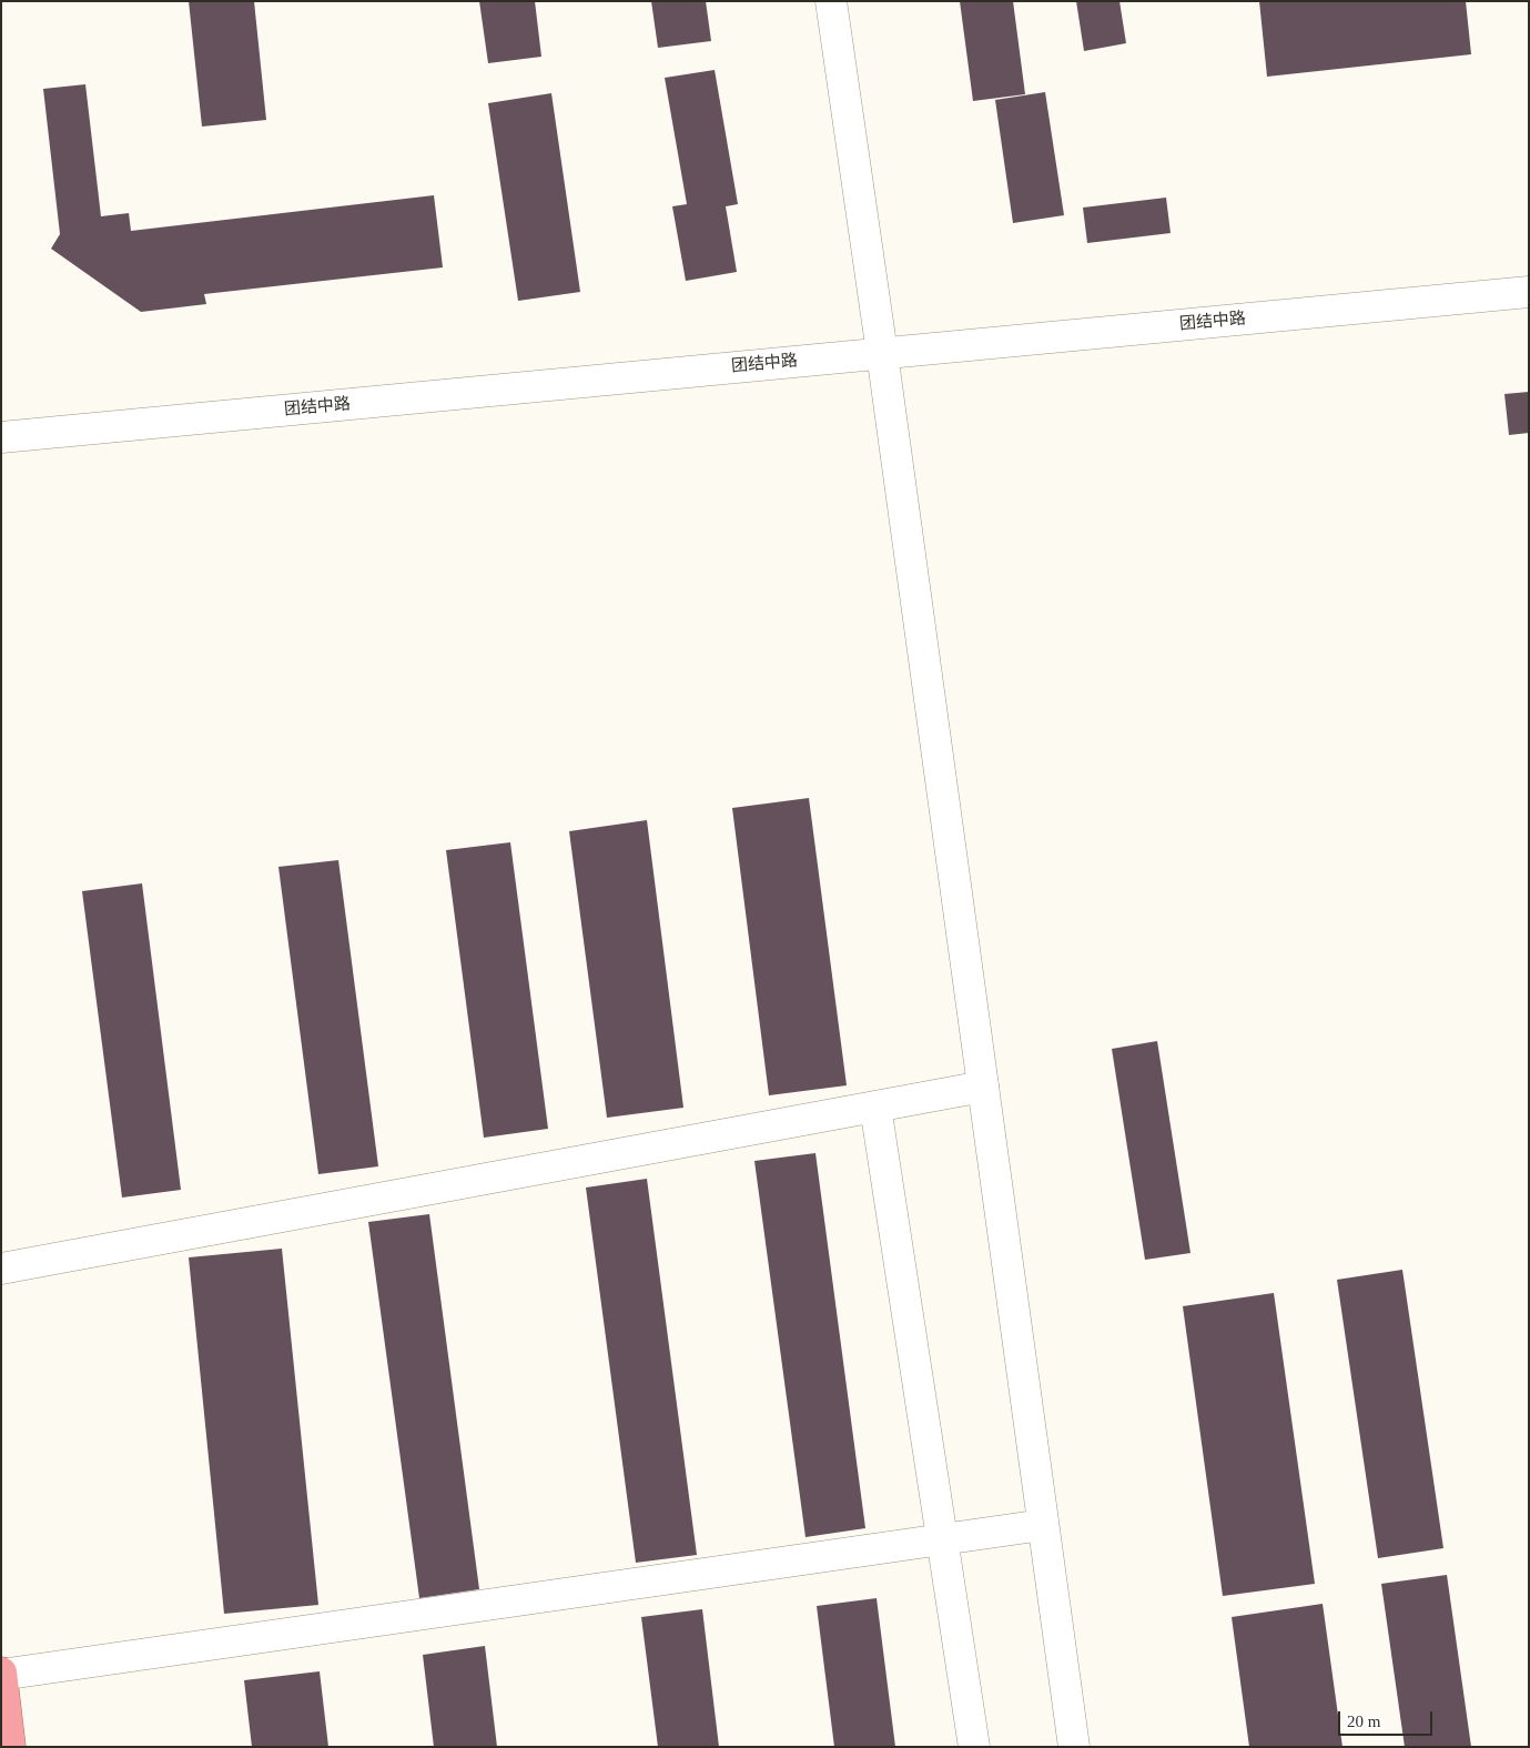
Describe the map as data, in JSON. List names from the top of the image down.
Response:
{
  "streets": {
    "street": ["团结中路"]
  },
  "scale_bar": "20 m"
}
